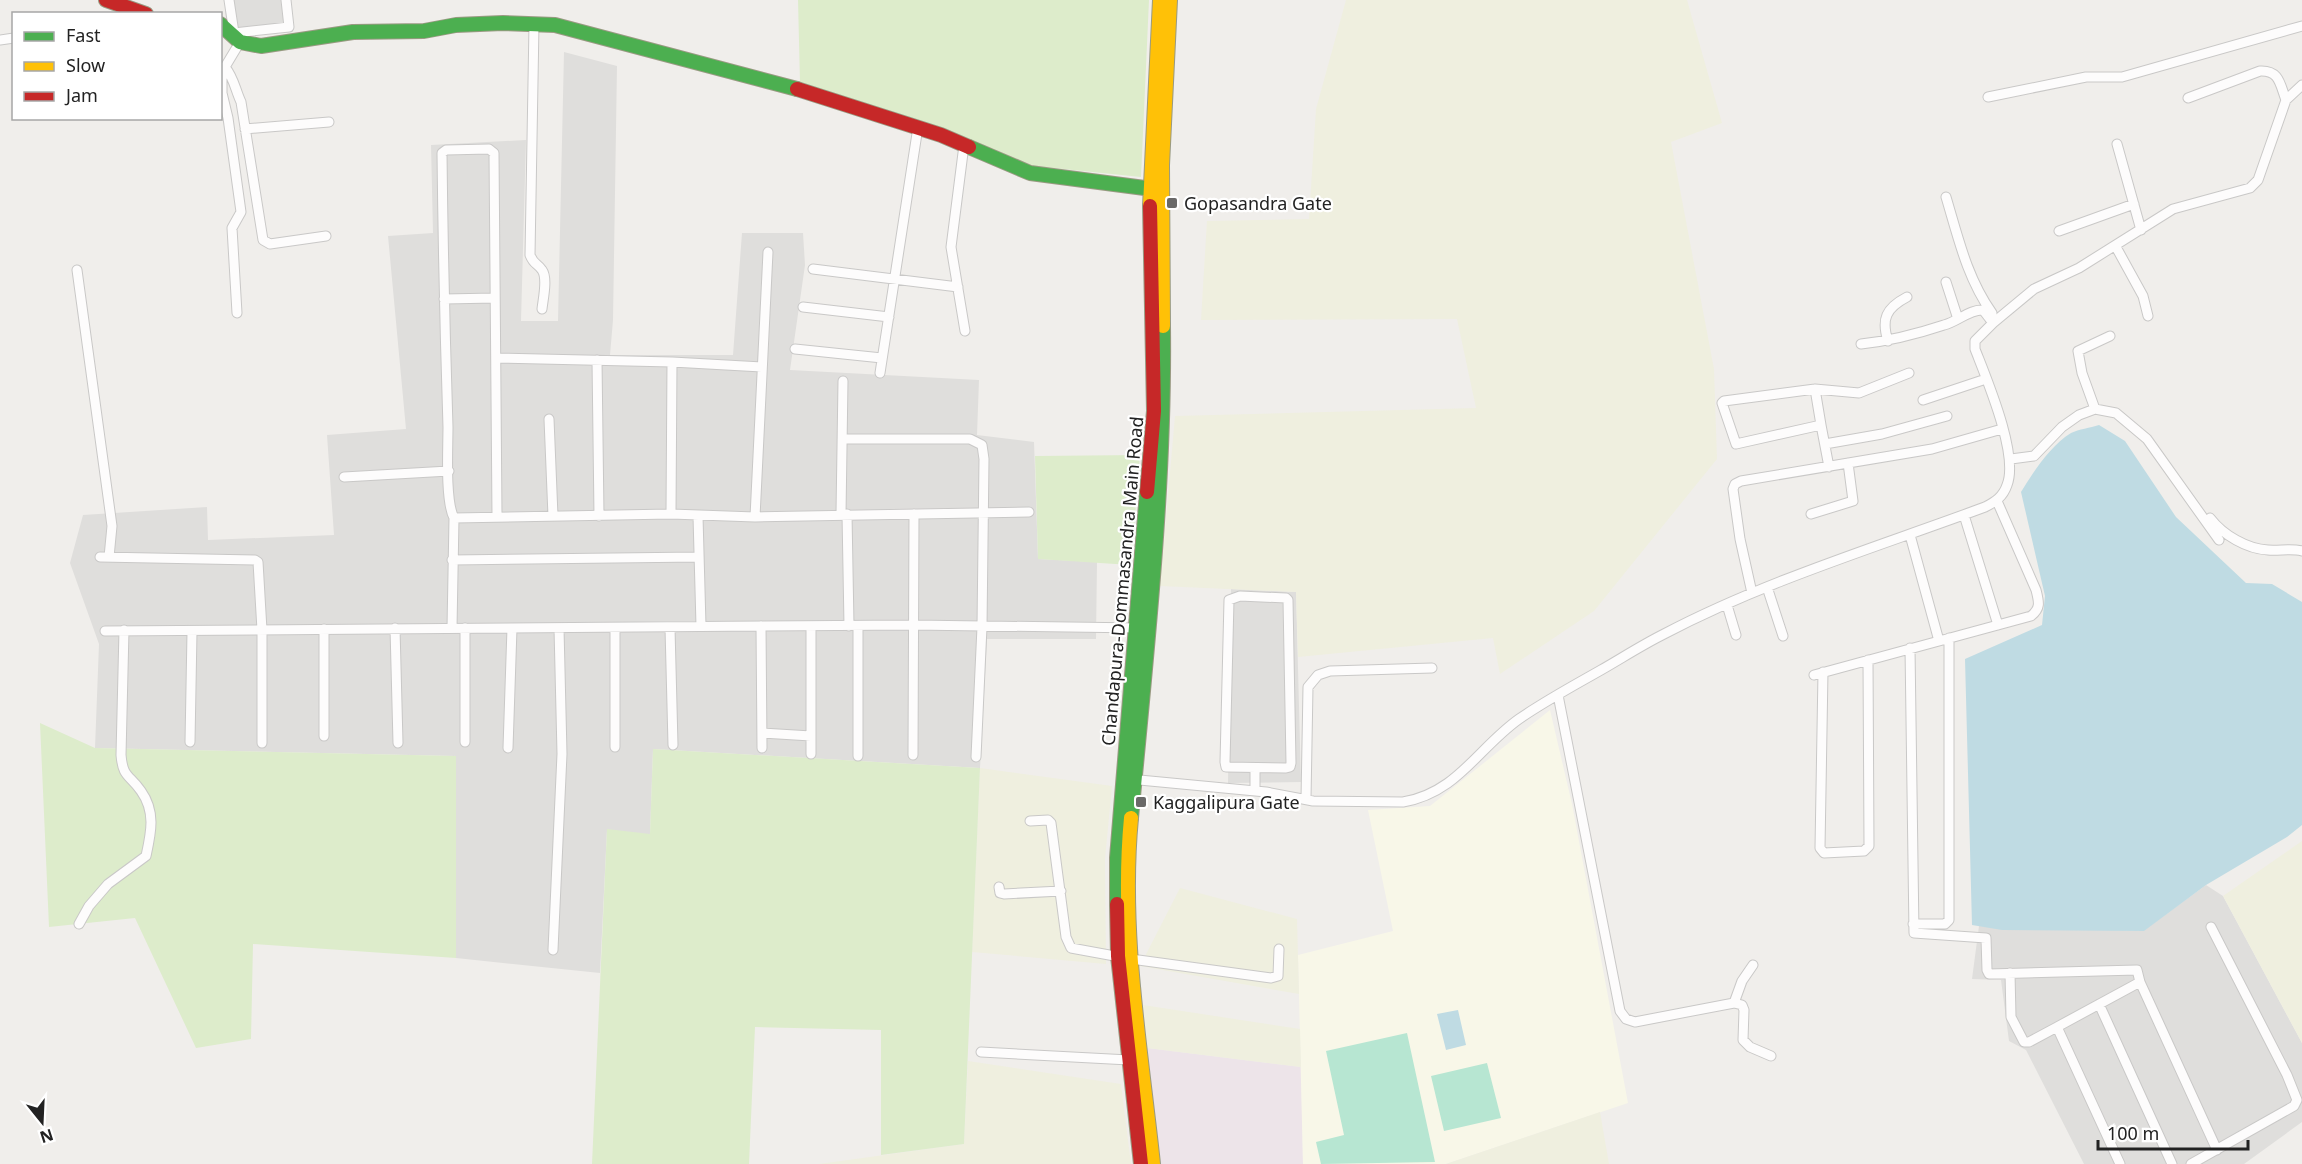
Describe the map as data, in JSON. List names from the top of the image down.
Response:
{
  "streets": {
    "main road": ["Chandapura-Dommasandra Main Road"]
  },
  "places": {
    "transit": ["Gopasandra Gate", "Kaggalipura Gate"]
  },
  "legend": ["Fast", "Slow", "Jam"],
  "scale_bar": "100 m",
  "north": "bottom"
}
